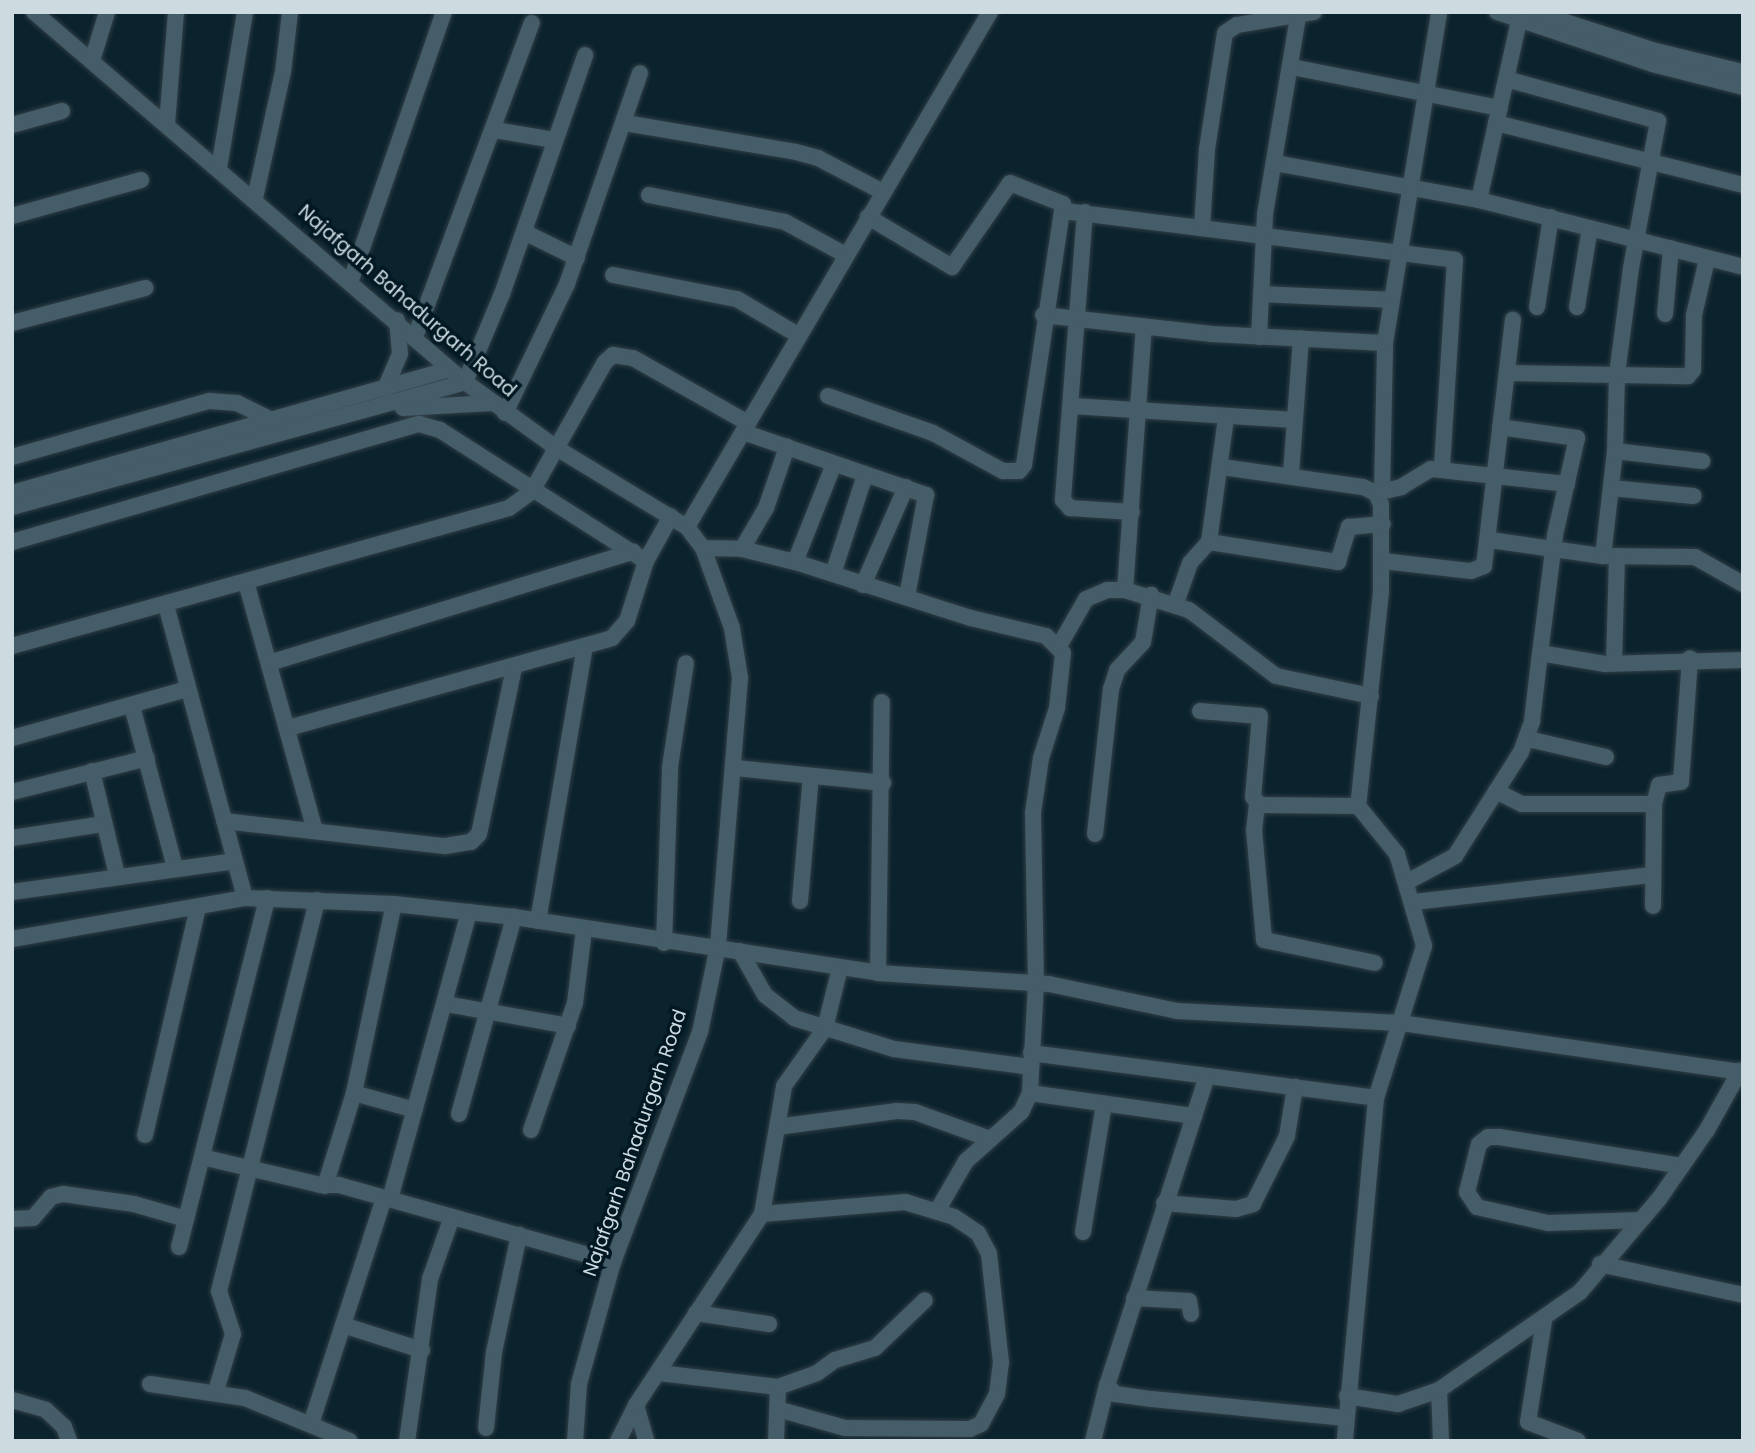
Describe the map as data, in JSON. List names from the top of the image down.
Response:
{
  "streets": {
    "street": ["Najafgarh Bahadurgarh Road"]
  }
}
